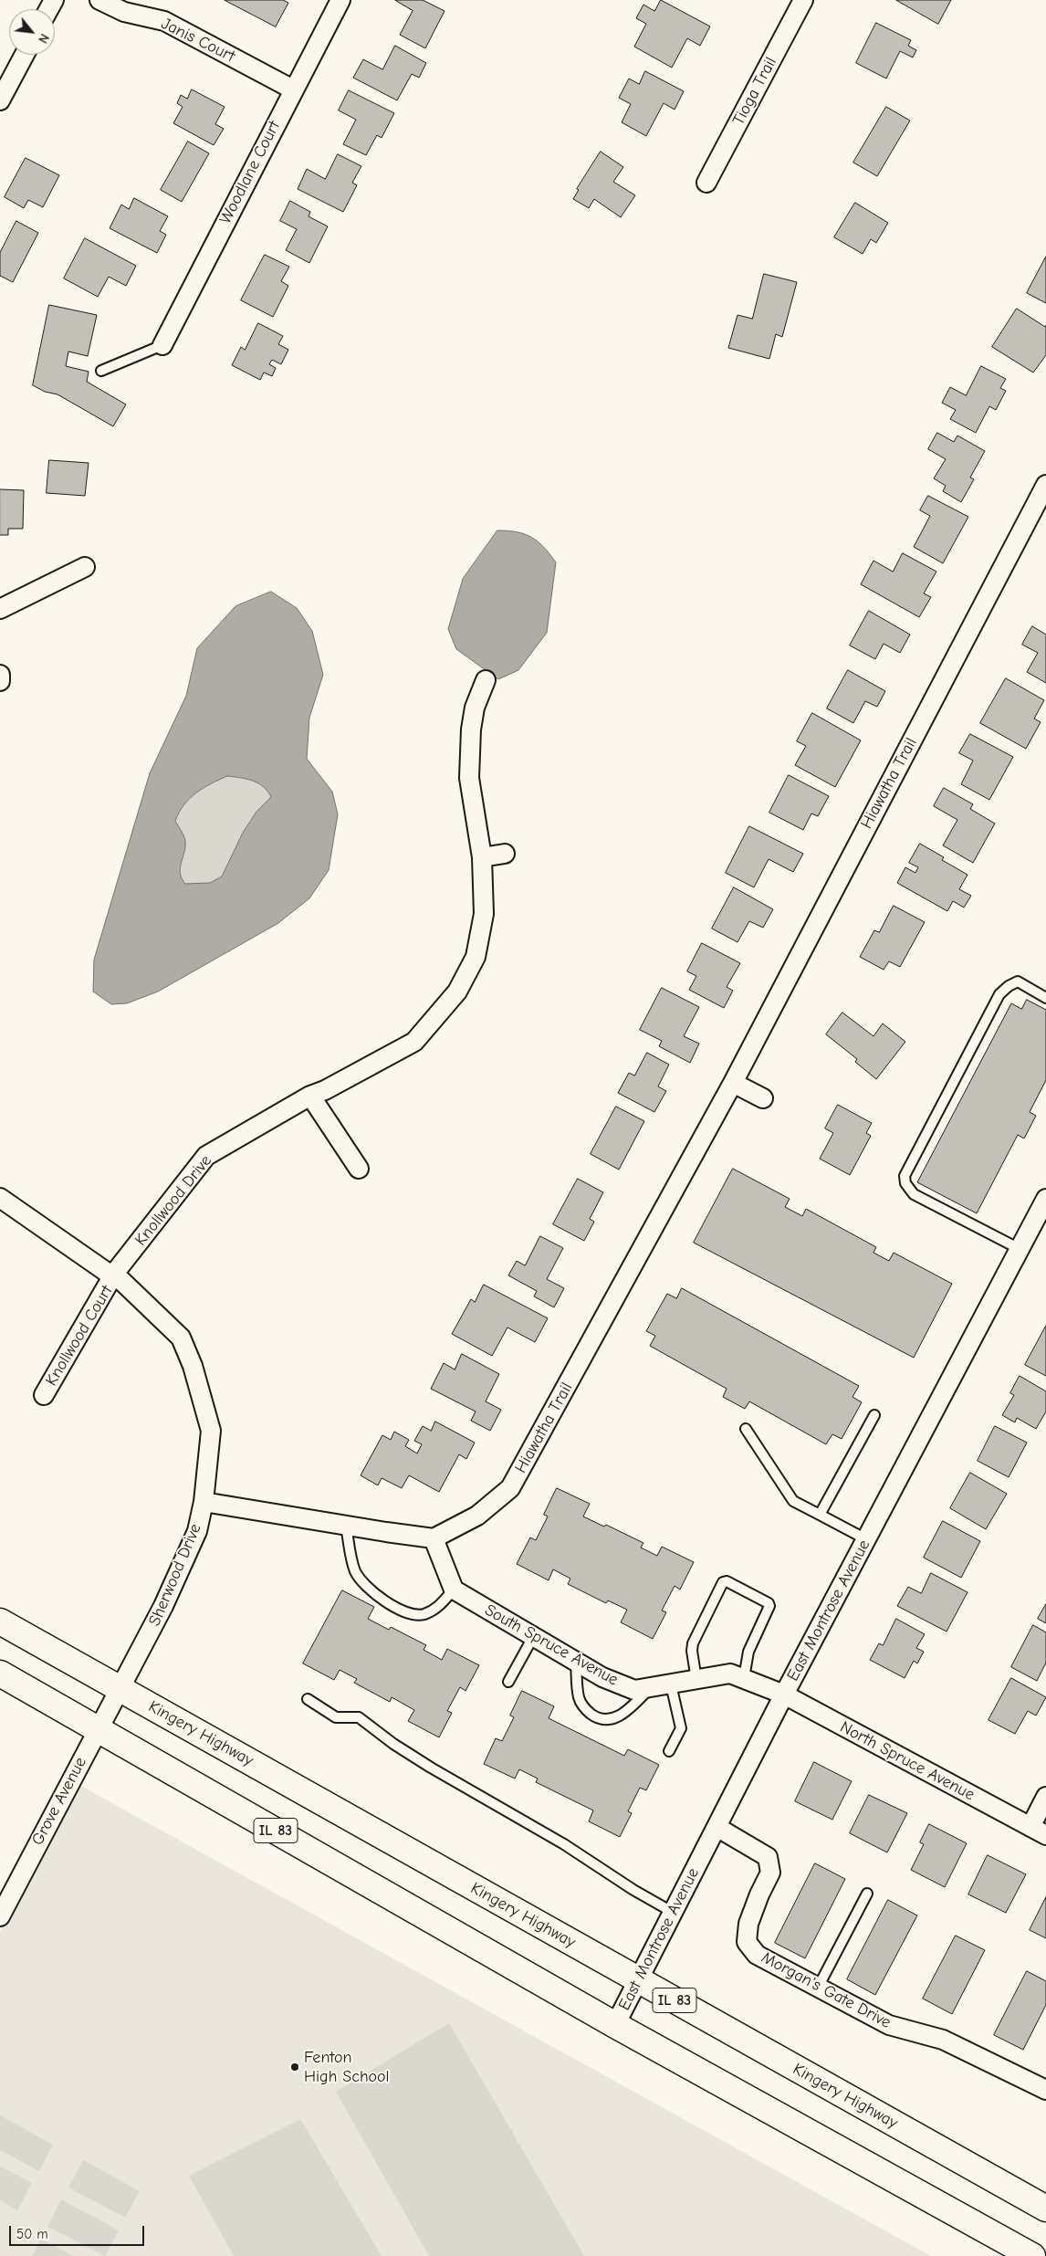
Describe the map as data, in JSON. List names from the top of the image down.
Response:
{
  "streets": {
    "highway": ["Kingery Highway", "IL 83"],
    "street": [
      "Janis Court",
      "Tioga Trail",
      "Woodlane Court",
      "Hiawatha Trail",
      "Knollwood Drive",
      "Knollwood Court",
      "Sherwood Drive",
      "East Montrose Avenue",
      "South Spruce Avenue",
      "North Spruce Avenue",
      "Grove Avenue",
      "Morgan's Gate Drive"
    ]
  },
  "crossings": [
    ["Janis Court", "Woodlane Court"],
    ["Knollwood Drive", "Knollwood Court"],
    ["Knollwood Drive", "Sherwood Drive"],
    ["Knollwood Court", "Sherwood Drive"],
    ["Sherwood Drive", "Kingery Highway"],
    ["Sherwood Drive", "Grove Avenue"],
    ["East Montrose Avenue", "South Spruce Avenue"],
    ["East Montrose Avenue", "Kingery Highway"],
    ["East Montrose Avenue", "North Spruce Avenue"],
    ["East Montrose Avenue", "IL 83"],
    ["East Montrose Avenue", "Morgan's Gate Drive"],
    ["South Spruce Avenue", "North Spruce Avenue"],
    ["Kingery Highway", "Grove Avenue"],
    ["Grove Avenue", "IL 83"]
  ],
  "places": ["Fenton High School"],
  "scale_bar": "50 m",
  "north": "bottom right"
}
